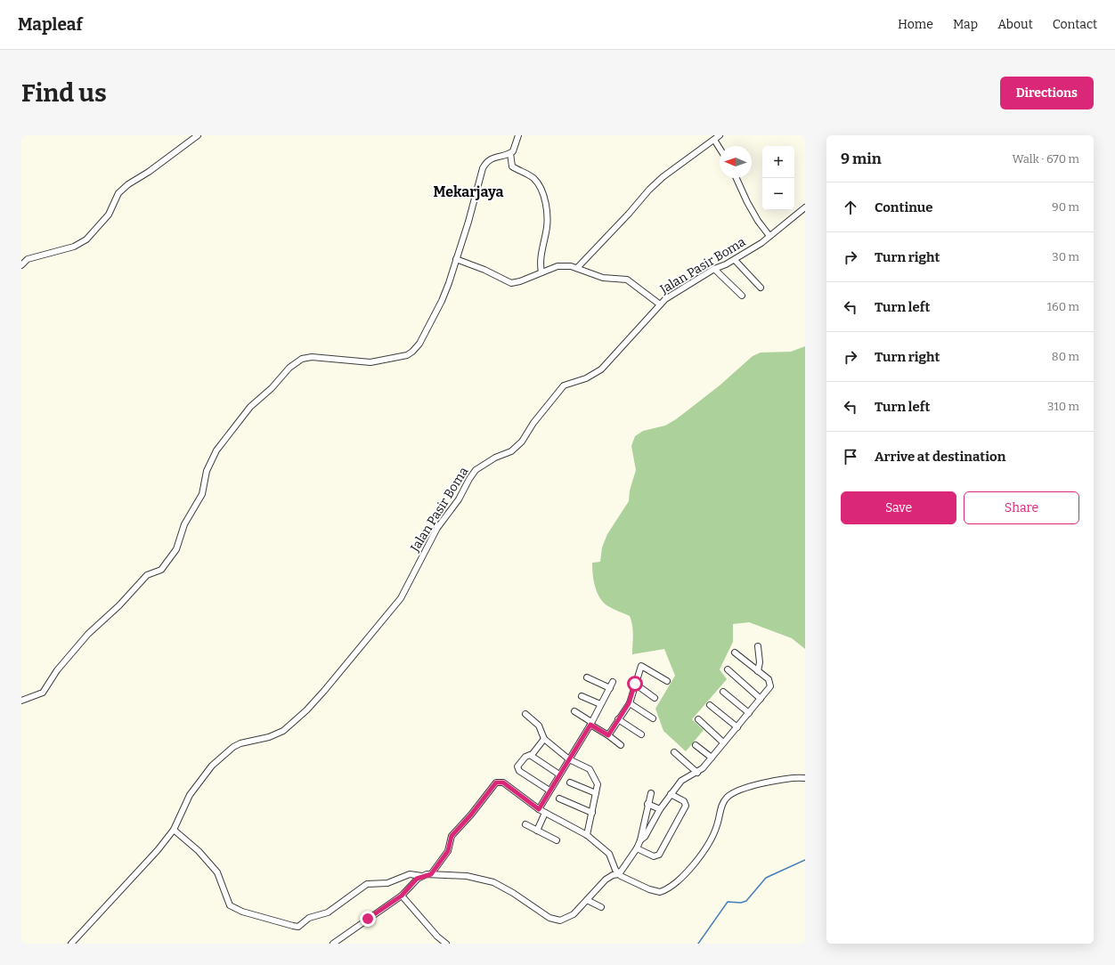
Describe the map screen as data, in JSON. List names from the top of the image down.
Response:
{
  "streets": {
    "street": ["Jalan Pasir Boma"]
  },
  "districts": ["Mekarjaya"],
  "north": "left",
  "page": {
    "header": "Mapleaf",
    "nav": [
      "Home",
      "Map",
      "About",
      "Contact"
    ],
    "buttons": [
      "Directions",
      ["Save", "Share"]
    ],
    "title": "Find us",
    "heading": ["9 min", "Walk · 670 m"],
    "map_buttons": ["+", "−"],
    "list": [
      ["Continue", "90 m"],
      ["Turn right", "30 m"],
      ["Turn left", "160 m"],
      ["Turn right", "80 m"],
      ["Turn left", "310 m"],
      "Arrive at destination"
    ]
  }
}
